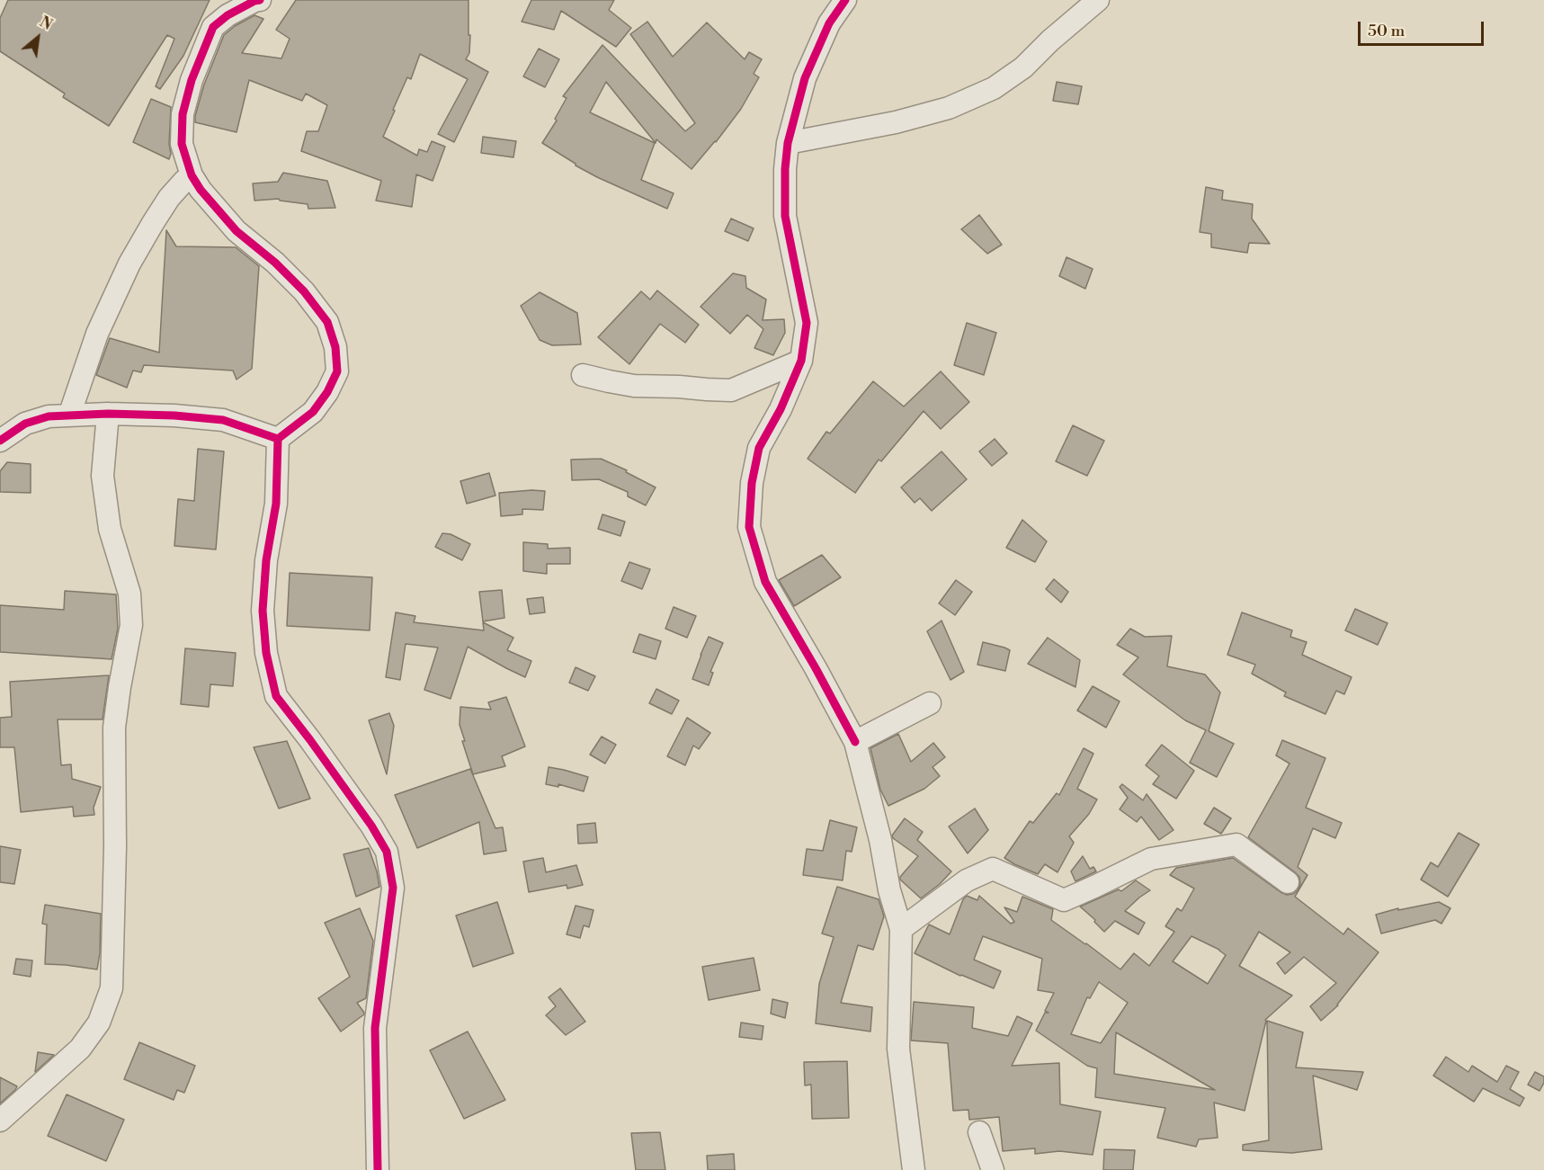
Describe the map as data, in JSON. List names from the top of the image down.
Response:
{
  "scale_bar": "50 m",
  "north": "top right"
}
